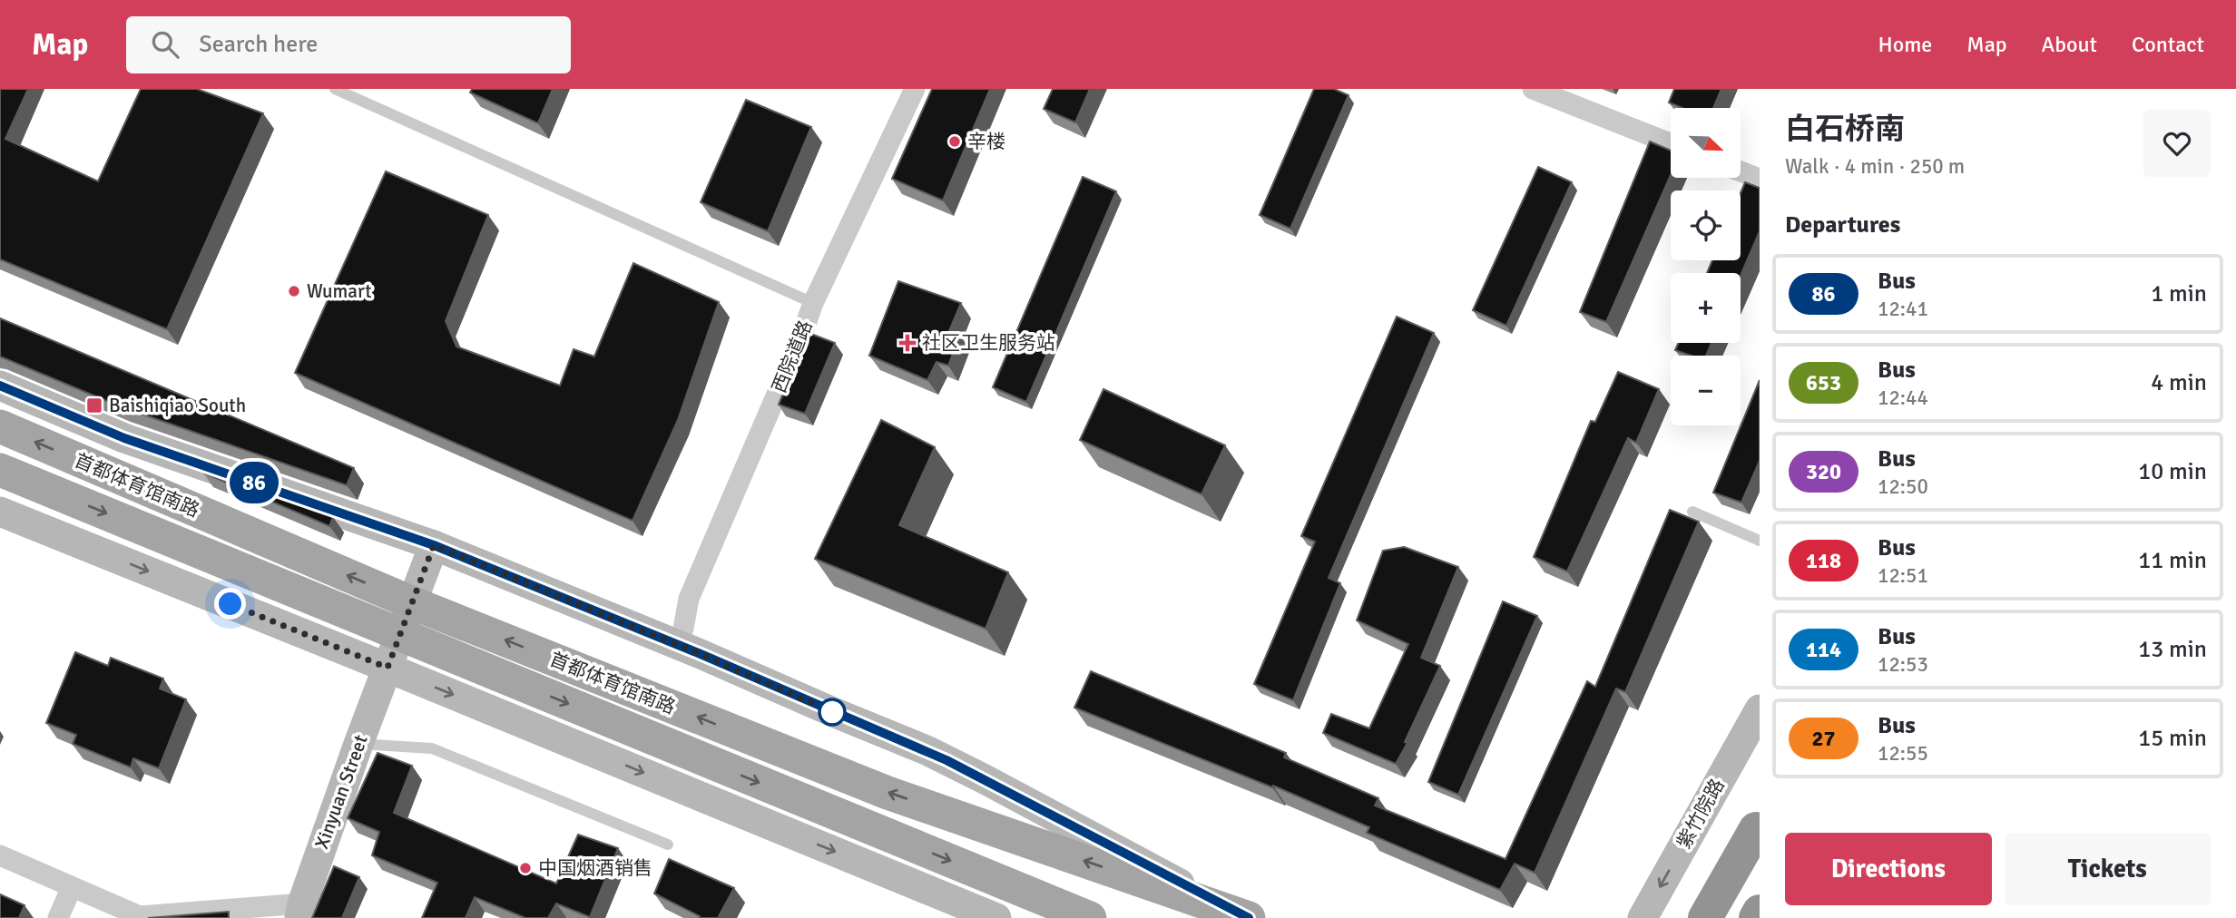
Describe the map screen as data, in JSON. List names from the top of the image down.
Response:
{
  "streets": {
    "main road": ["首都体育馆南路"],
    "street": ["西院道路", "Xinyuan Street", "紫竹院路"]
  },
  "crossings": [
    ["首都体育馆南路", "Xinyuan Street"]
  ],
  "one_way": ["紫竹院路"],
  "places": {
    "other": ["辛楼", "Wumart", "中国烟酒销售"],
    "health": ["社区卫生服务站"],
    "transit": ["Baishiqiao South"]
  },
  "lines": ["bus line 86"],
  "north": "bottom right",
  "page": {
    "header": "Map",
    "search": "Search here",
    "nav": [
      "Home",
      "Map",
      "About",
      "Contact"
    ],
    "on_map": "86",
    "heading": [
      ["白石桥南", "Walk · 4 min · 250 m"],
      "Departures"
    ],
    "map_buttons": ["+", "−"],
    "list": [
      {
        "mark": "86",
        "name": "Bus",
        "note": "12:41",
        "value": "1 min"
      },
      {
        "mark": "653",
        "name": "Bus",
        "note": "12:44",
        "value": "4 min"
      },
      {
        "mark": "320",
        "name": "Bus",
        "note": "12:50",
        "value": "10 min"
      },
      {
        "mark": "118",
        "name": "Bus",
        "note": "12:51",
        "value": "11 min"
      },
      {
        "mark": "114",
        "name": "Bus",
        "note": "12:53",
        "value": "13 min"
      },
      {
        "mark": "27",
        "name": "Bus",
        "note": "12:55",
        "value": "15 min"
      }
    ],
    "buttons": ["Directions", "Tickets"]
  }
}
